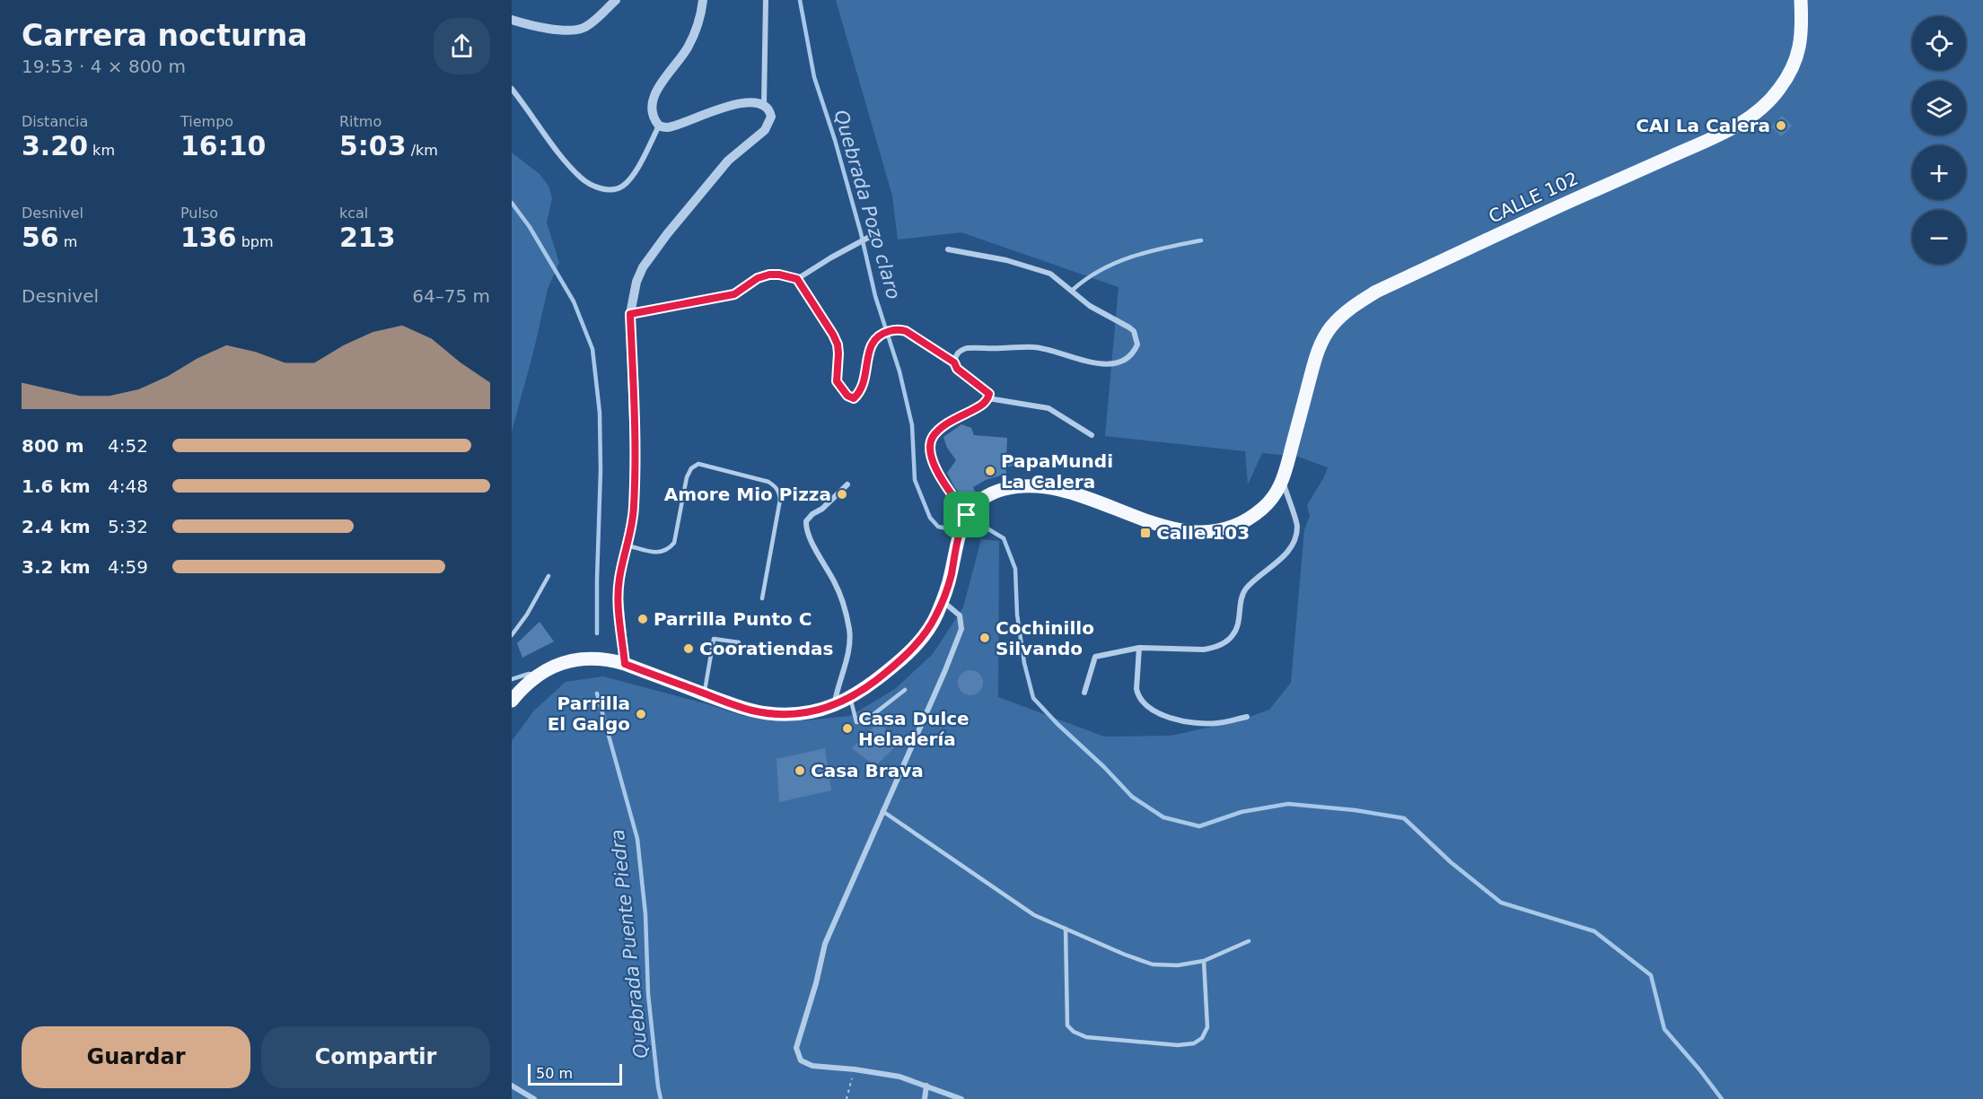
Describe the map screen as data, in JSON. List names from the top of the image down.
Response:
{
  "streets": {
    "main road": ["CALLE 102"]
  },
  "water": ["Quebrada Pozo claro", "Quebrada Puente Piedra"],
  "places": {
    "other": [
      "CAI La Calera",
      "PapaMundi La Calera",
      "Amore Mio Pizza",
      "Parrilla Punto C",
      "Cochinillo Silvando",
      "Cooratiendas",
      "Parrilla El Galgo",
      "Casa Dulce Heladería",
      "Casa Brava"
    ],
    "transit": ["Calle 103"]
  },
  "scale_bar": "50 m",
  "page": {
    "heading": ["Carrera nocturna", "19:53 · 4 × 800 m"],
    "map_buttons": ["+", "−"],
    "stats": [
      ["Distancia", "3.20 km"],
      ["Tiempo", "16:10"],
      ["Ritmo", "5:03 /km"],
      ["Desnivel", "56 m"],
      ["Pulso", "136 bpm"],
      ["kcal", "213"]
    ],
    "chart": ["Desnivel", "64–75 m"],
    "list": [
      {
        "name": "800 m",
        "note": "4:52"
      },
      {
        "name": "1.6 km",
        "note": "4:48"
      },
      {
        "name": "2.4 km",
        "note": "5:32"
      },
      {
        "name": "3.2 km",
        "note": "4:59"
      }
    ],
    "buttons": ["Guardar", "Compartir"],
    "scale": "50 m"
  }
}
